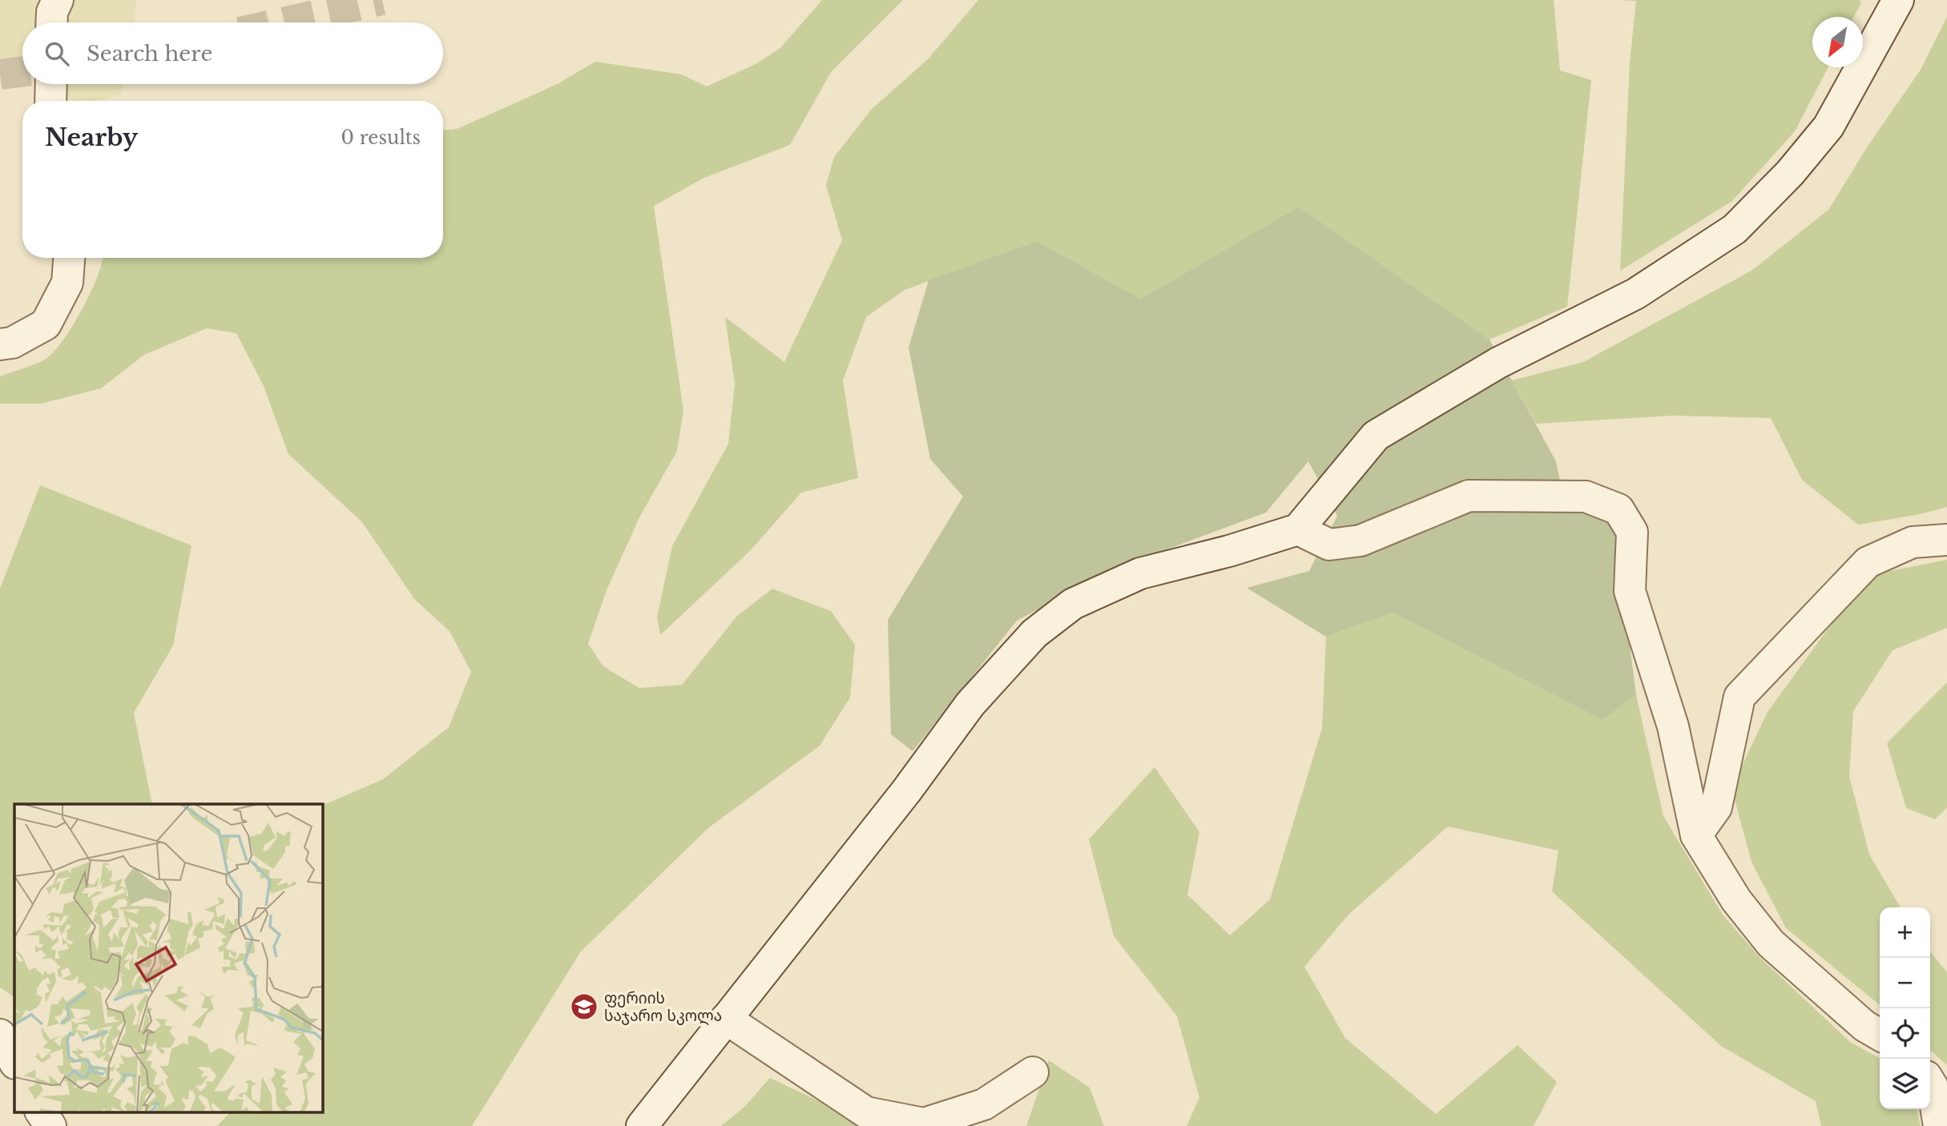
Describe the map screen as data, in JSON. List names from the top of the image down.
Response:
{
  "places": {
    "school or university": ["ფერიის საჯარო სკოლა"]
  },
  "north": "bottom left",
  "page": {
    "search": "Search here",
    "heading": ["Nearby", "0 results"],
    "map_buttons": ["+", "−"]
  }
}
